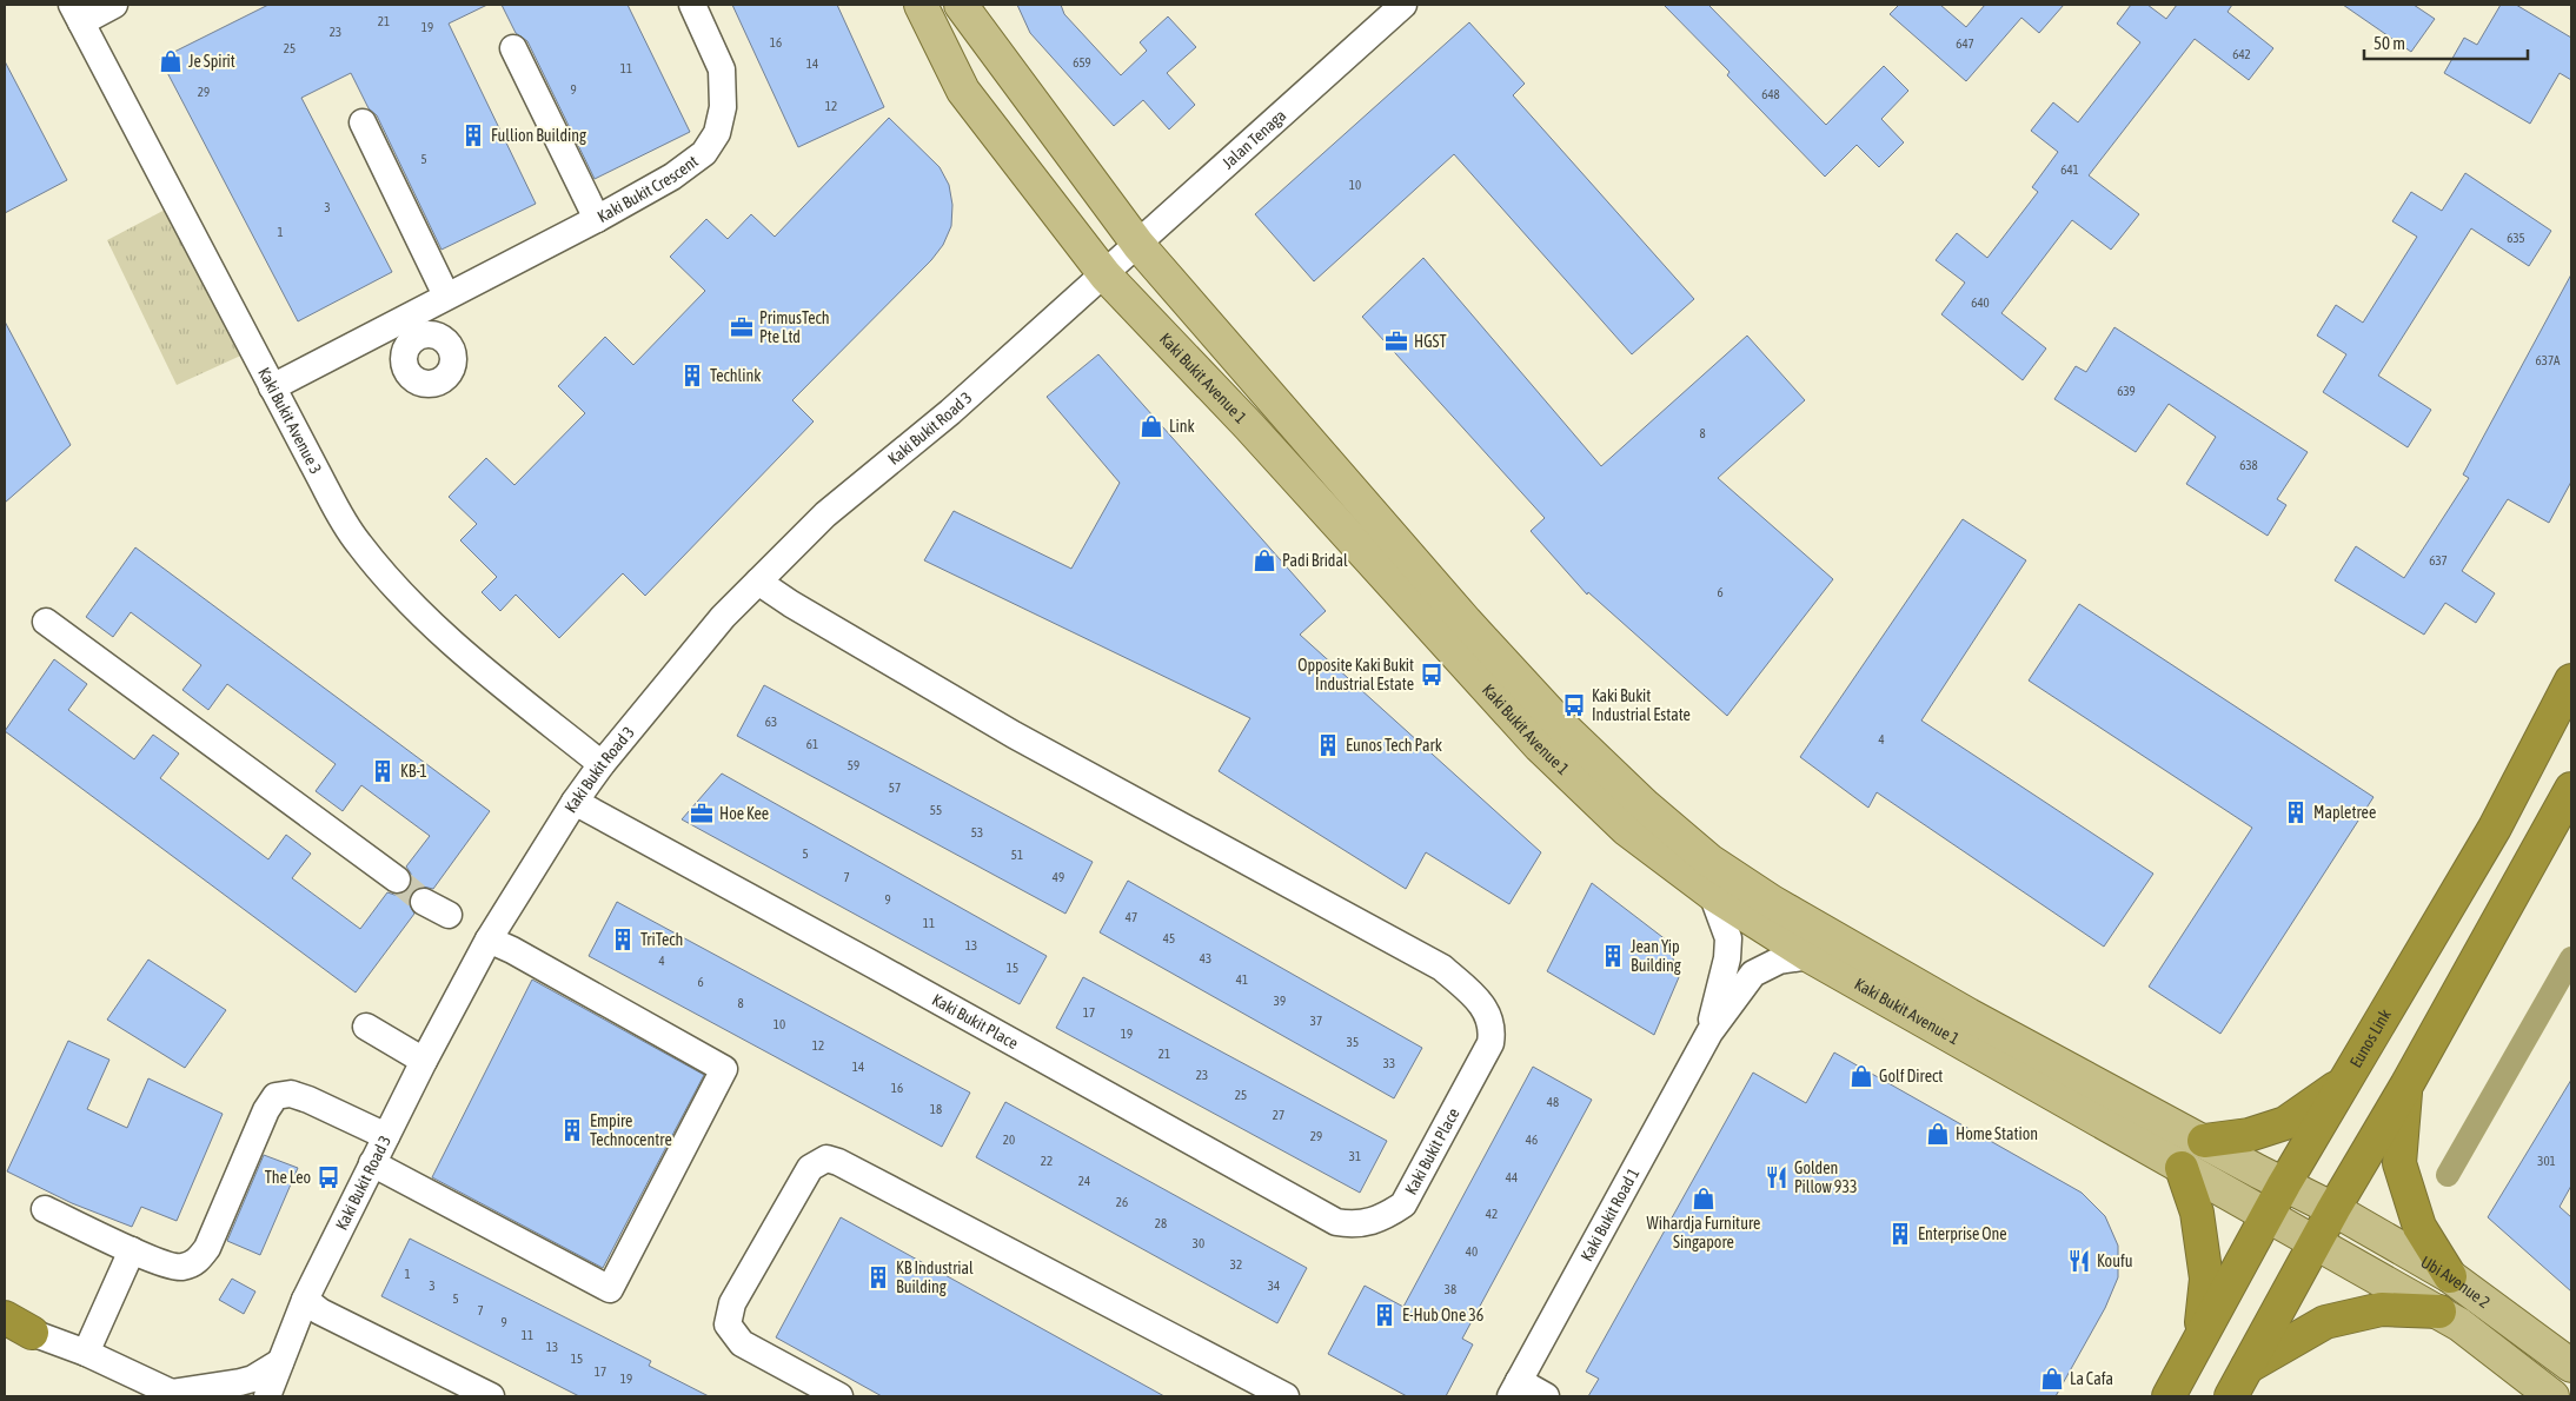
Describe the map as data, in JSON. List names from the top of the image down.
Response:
{
  "streets": {
    "highway": ["Eunos Link"],
    "main road": ["Kaki Bukit Avenue 1", "Ubi Avenue 2"],
    "street": [
      "Jalan Tenaga",
      "Kaki Bukit Crescent",
      "Kaki Bukit Avenue 3",
      "Kaki Bukit Road 3",
      "Kaki Bukit Place",
      "Kaki Bukit Road 1"
    ]
  },
  "crossings": [
    ["Jalan Tenaga", "Kaki Bukit Avenue 1"],
    ["Jalan Tenaga", "Kaki Bukit Road 3"],
    ["Kaki Bukit Avenue 1", "Kaki Bukit Road 3"],
    ["Kaki Bukit Avenue 1", "Eunos Link"],
    ["Kaki Bukit Avenue 1", "Kaki Bukit Road 1"],
    ["Kaki Bukit Avenue 1", "Ubi Avenue 2"],
    ["Kaki Bukit Avenue 3", "Kaki Bukit Road 3"],
    ["Kaki Bukit Road 3", "Kaki Bukit Place"]
  ],
  "places": {
    "shop": [
      "Je Spirit",
      "Link",
      "Padi Bridal",
      "Golf Direct",
      "Home Station",
      "Wihardja Furniture Singapore",
      "La Cafa"
    ],
    "building": [
      "Fullion Building",
      "Techlink",
      "Eunos Tech Park",
      "KB-1",
      "Mapletree",
      "TriTech",
      "Jean Yip Building",
      "Empire Technocentre",
      "Enterprise One",
      "KB Industrial Building",
      "E-Hub One 36"
    ],
    "office": ["PrimusTech Pte Ltd", "HGST", "Hoe Kee"],
    "bus stop": ["Opposite Kaki Bukit Industrial Estate", "Kaki Bukit Industrial Estate", "The Leo"],
    "restaurant": ["Golden Pillow 933", "Koufu"]
  },
  "house_numbers": [
    "21",
    "19",
    "23",
    "16",
    "647",
    "25",
    "642",
    "659",
    "14",
    "11",
    "9",
    "29",
    "648",
    "12",
    "5",
    "641",
    "10",
    "3",
    "1",
    "635",
    "640",
    "637A",
    "639",
    "8",
    "638",
    "637",
    "6",
    "63",
    "4",
    "61",
    "59",
    "57",
    "55",
    "53",
    "5",
    "51",
    "7",
    "49",
    "9",
    "47",
    "11",
    "45",
    "13",
    "43",
    "4",
    "15",
    "41",
    "6",
    "39",
    "8",
    "17",
    "37",
    "10",
    "19",
    "35",
    "12",
    "21",
    "33",
    "14",
    "23",
    "16",
    "25",
    "48",
    "18",
    "27",
    "29",
    "20",
    "46",
    "31",
    "22",
    "301",
    "44",
    "24",
    "26",
    "42",
    "28",
    "30",
    "40",
    "32",
    "1",
    "3",
    "34",
    "38",
    "5",
    "7",
    "9",
    "11",
    "13",
    "15",
    "17",
    "19"
  ],
  "scale_bar": "50 m"
}
